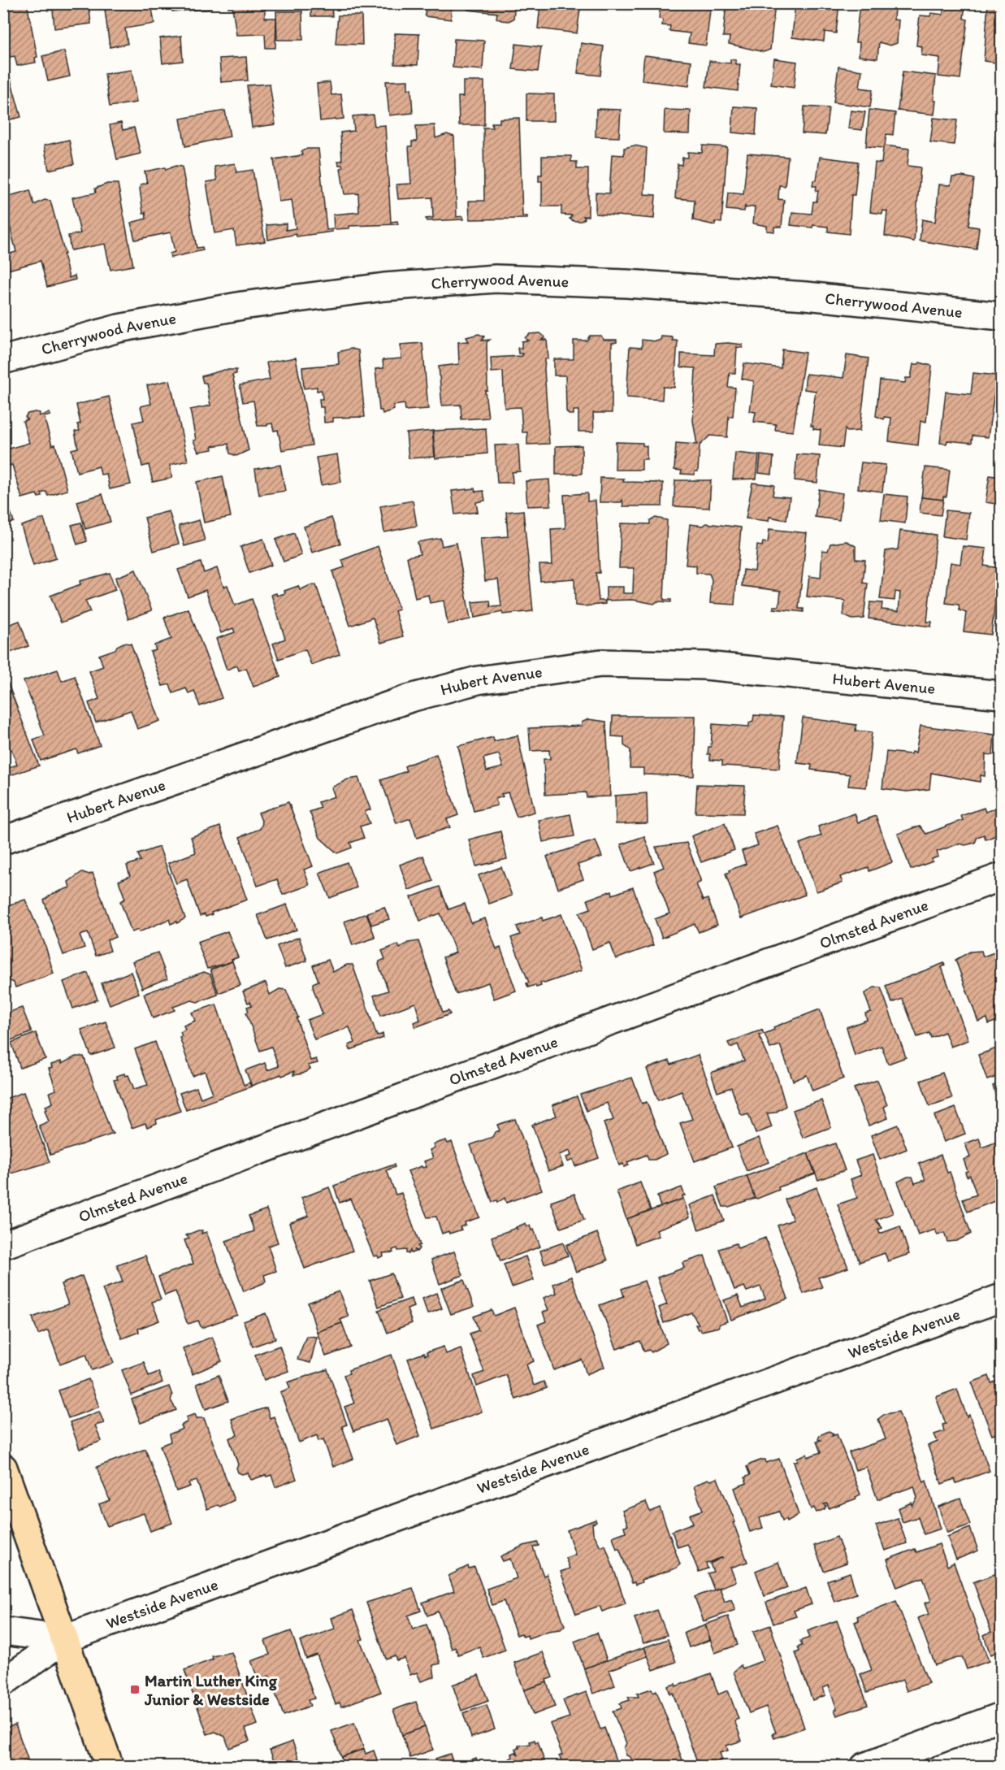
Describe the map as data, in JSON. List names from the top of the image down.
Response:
{
  "streets": {
    "street": [
      "Cherrywood Avenue",
      "Hubert Avenue",
      "Olmsted Avenue",
      "Westside Avenue"
    ]
  },
  "places": {
    "transit": ["Martin Luther King Junior & Westside"]
  }
}
